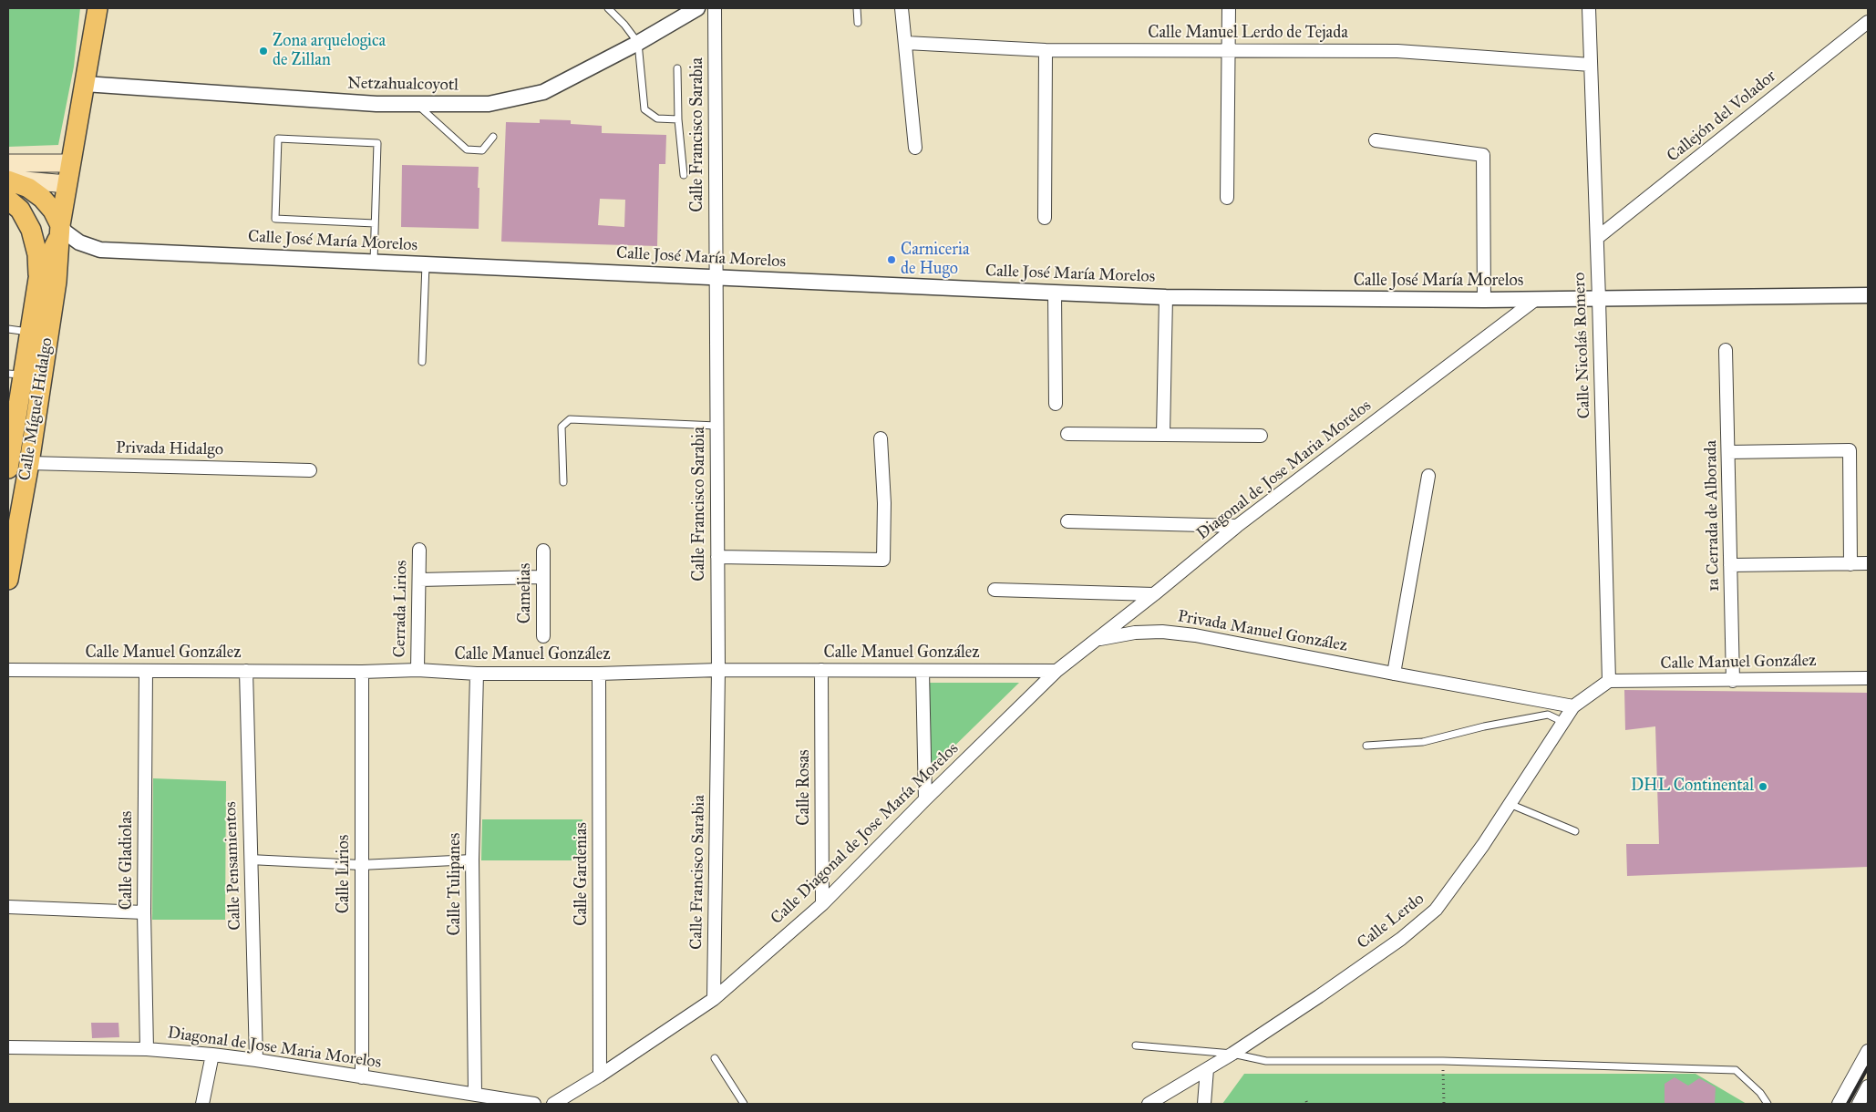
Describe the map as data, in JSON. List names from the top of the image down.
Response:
{
  "streets": {
    "main road": ["Calle Míguel Hidalgo"],
    "street": [
      "Calle Manuel Lerdo de Tejada",
      "Netzahualcoyotl",
      "Callejón del Volador",
      "Calle Francisco Sarabia",
      "Calle José María Morelos",
      "Calle Nicolás Romero",
      "Privada Hidalgo",
      "Diagonal de Jose Maria Morelos",
      "1a Cerrada de Alborada",
      "Camelias",
      "Cerrada Lirios",
      "Privada Manuel González",
      "Calle Manuel González",
      "Calle Rosas",
      "Calle Diagonal de Jose María Morelos",
      "Calle Gladiolas",
      "Calle Pensamientos",
      "Calle Lirios",
      "Calle Gardenias",
      "Calle Tulipanes",
      "Calle Lerdo"
    ]
  },
  "crossings": [
    ["Calle Manuel Lerdo de Tejada", "Calle Nicolás Romero"],
    ["Netzahualcoyotl", "Calle Míguel Hidalgo"],
    ["Callejón del Volador", "Calle Nicolás Romero"],
    ["Calle Francisco Sarabia", "Calle José María Morelos"],
    ["Calle Francisco Sarabia", "Calle Manuel González"],
    ["Calle Francisco Sarabia", "Calle Diagonal de Jose María Morelos"],
    ["Calle José María Morelos", "Calle Nicolás Romero"],
    ["Calle José María Morelos", "Calle Míguel Hidalgo"],
    ["Calle José María Morelos", "Diagonal de Jose Maria Morelos"],
    ["Calle Nicolás Romero", "Calle Manuel González"],
    ["Calle Nicolás Romero", "Calle Lerdo"],
    ["Calle Míguel Hidalgo", "Privada Hidalgo"],
    ["Diagonal de Jose Maria Morelos", "Privada Manuel González"],
    ["Diagonal de Jose Maria Morelos", "Calle Manuel González"],
    ["Diagonal de Jose Maria Morelos", "Calle Diagonal de Jose María Morelos"],
    ["Diagonal de Jose Maria Morelos", "Calle Gladiolas"],
    ["Diagonal de Jose Maria Morelos", "Calle Pensamientos"],
    ["Diagonal de Jose Maria Morelos", "Calle Lirios"],
    ["Diagonal de Jose Maria Morelos", "Calle Tulipanes"],
    ["1a Cerrada de Alborada", "Calle Manuel González"],
    ["Cerrada Lirios", "Calle Manuel González"],
    ["Privada Manuel González", "Calle Lerdo"],
    ["Calle Manuel González", "Calle Rosas"],
    ["Calle Manuel González", "Calle Diagonal de Jose María Morelos"],
    ["Calle Manuel González", "Calle Gladiolas"],
    ["Calle Manuel González", "Calle Pensamientos"],
    ["Calle Manuel González", "Calle Lirios"],
    ["Calle Manuel González", "Calle Gardenias"],
    ["Calle Manuel González", "Calle Tulipanes"],
    ["Calle Manuel González", "Calle Lerdo"],
    ["Calle Rosas", "Calle Diagonal de Jose María Morelos"],
    ["Calle Diagonal de Jose María Morelos", "Calle Gardenias"]
  ],
  "places": ["Zona arquelogica de Zillan", "Carniceria de Hugo", "DHL Continental"]
}
